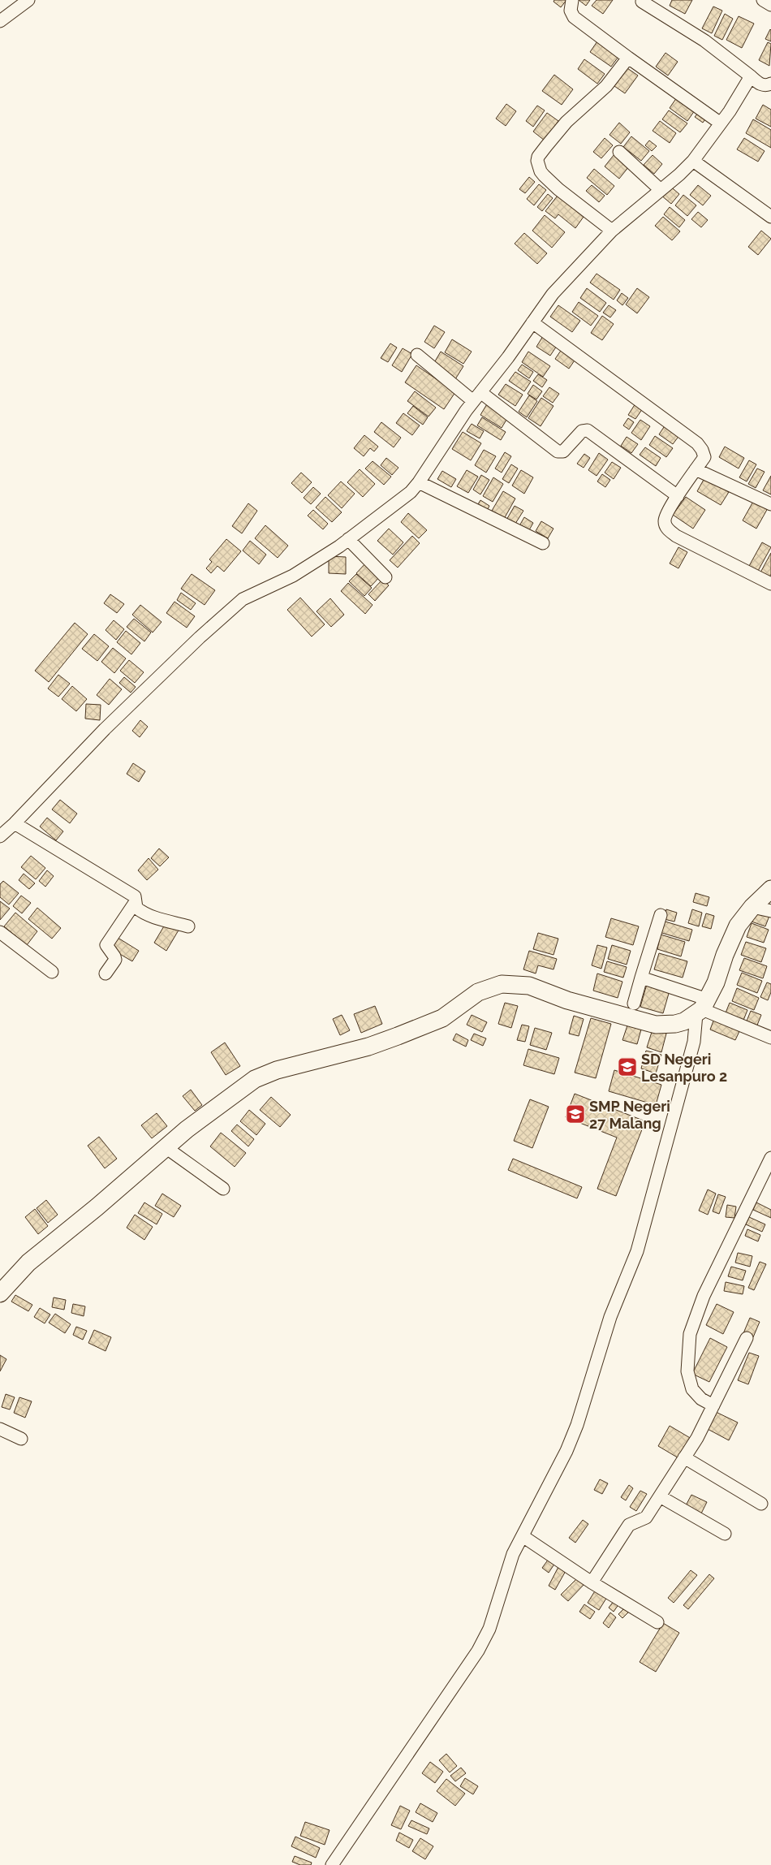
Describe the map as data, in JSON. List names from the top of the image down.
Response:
{
  "places": {
    "school or university": ["SD Negeri Lesanpuro 2", "SMP Negeri 27 Malang"]
  }
}
